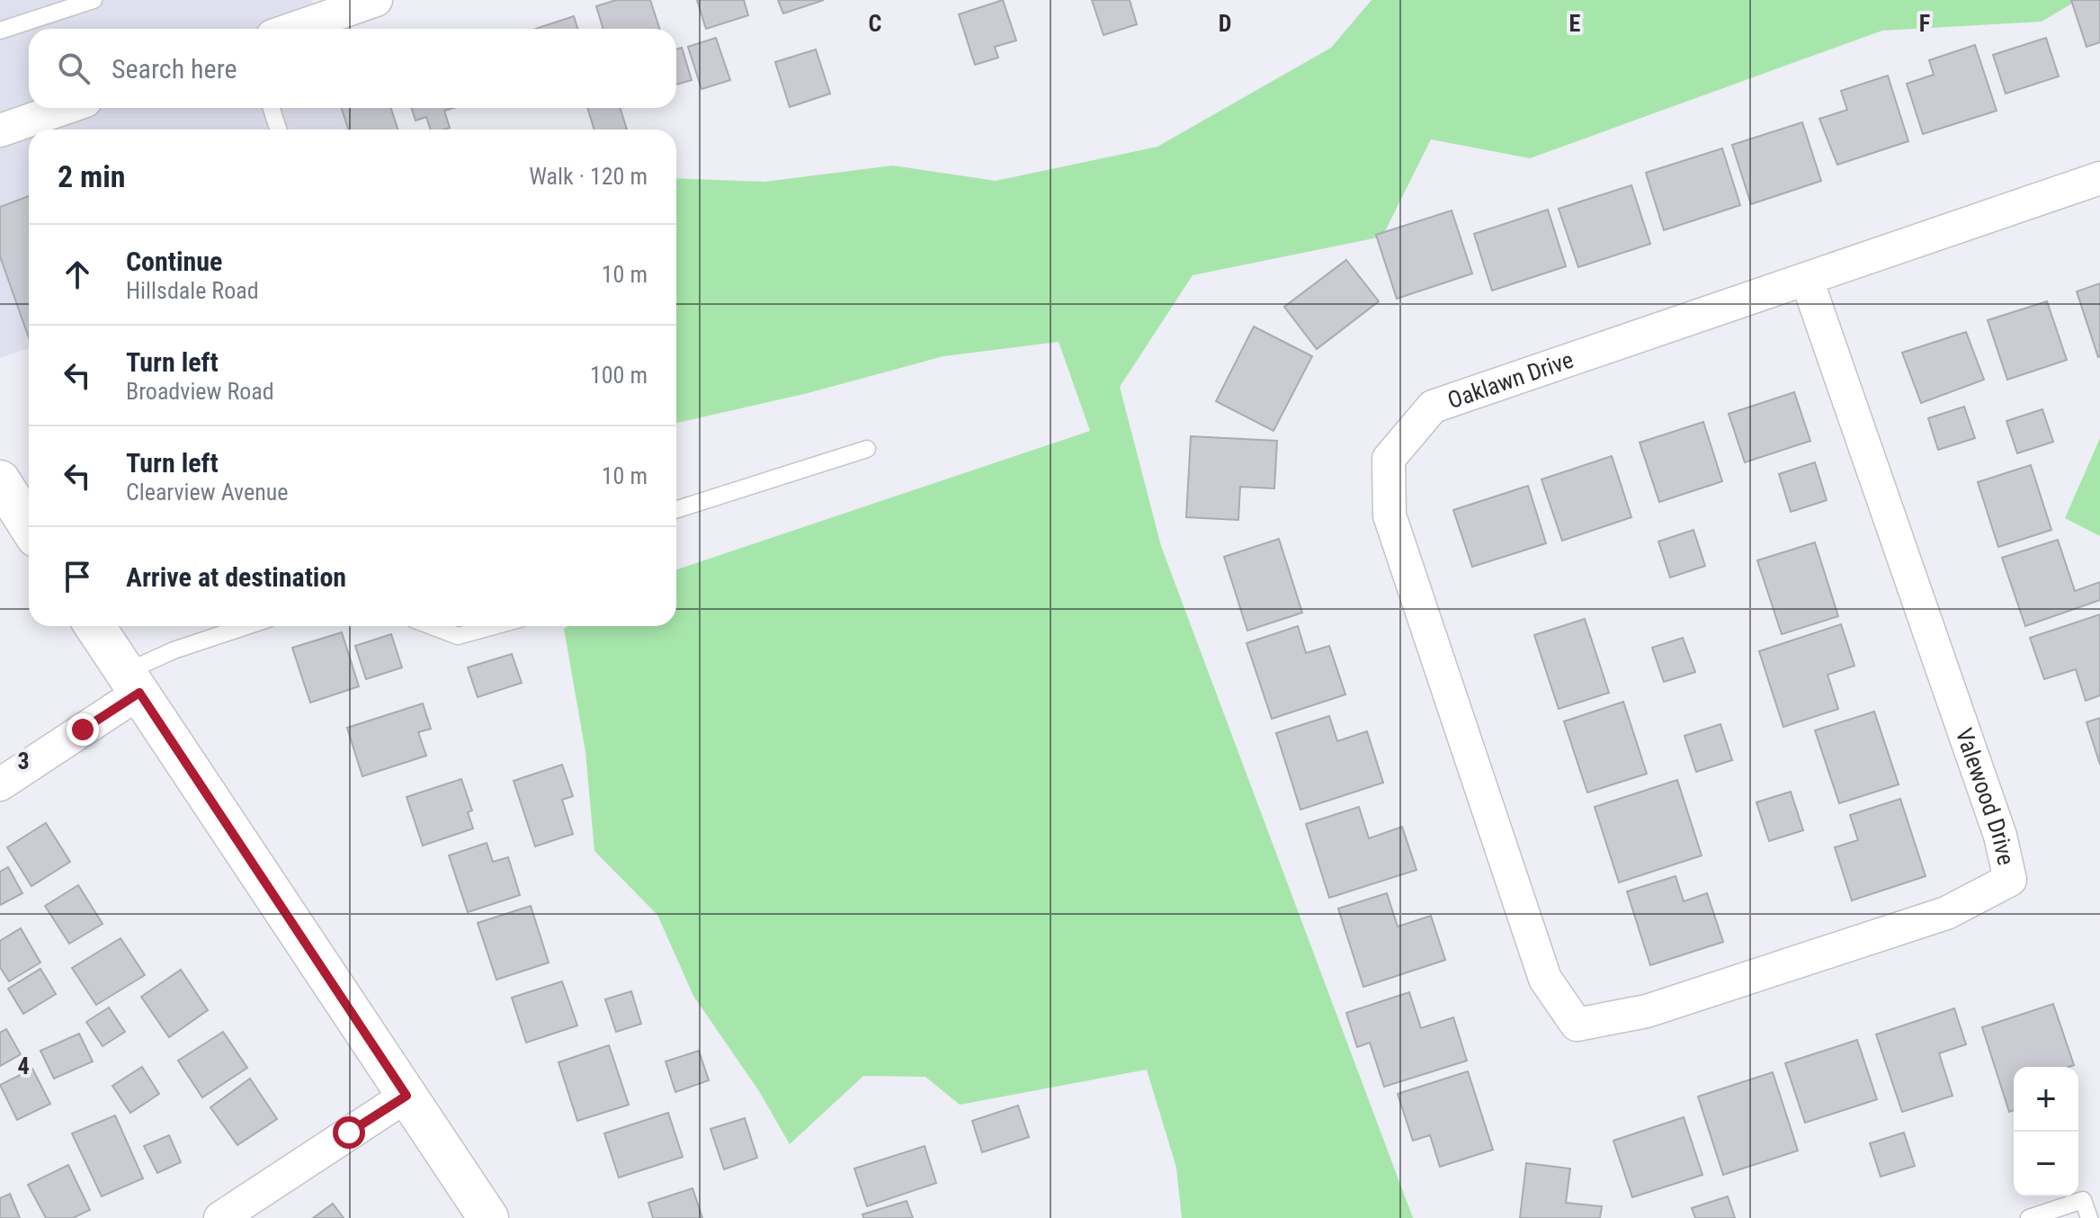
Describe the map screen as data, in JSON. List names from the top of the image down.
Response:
{
  "streets": {
    "street": ["Oaklawn Drive", "Valewood Drive"]
  },
  "crossings": [
    ["Oaklawn Drive", "Valewood Drive"]
  ],
  "page": {
    "search": "Search here",
    "heading": ["2 min", "Walk · 120 m"],
    "list": [
      ["Continue", "Hillsdale Road", "10 m"],
      ["Turn left", "Broadview Road", "100 m"],
      ["Turn left", "Clearview Avenue", "10 m"],
      "Arrive at destination"
    ],
    "map_buttons": ["+", "−"]
  },
  "grid": {
    "columns": [
      "C",
      "D",
      "E",
      "F"
    ],
    "rows": ["3", "4"]
  }
}
